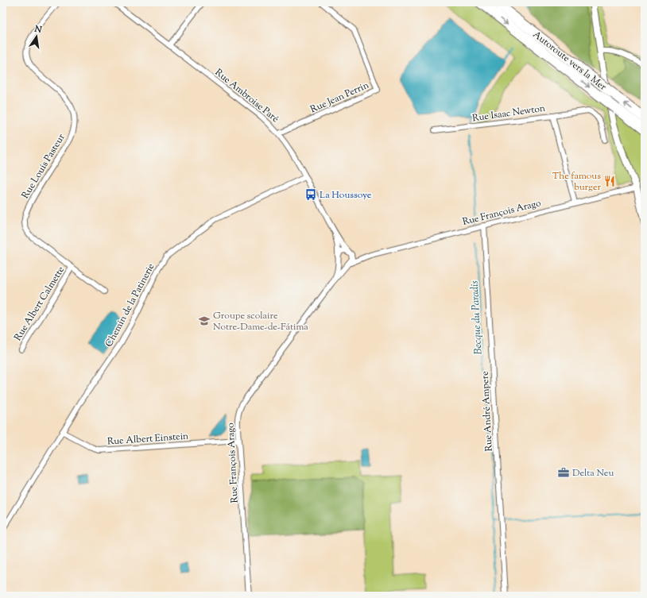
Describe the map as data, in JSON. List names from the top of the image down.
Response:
{
  "streets": {
    "highway": ["Autoroute vers la Mer"],
    "street": [
      "Rue Ambroise Paré",
      "Rue Jean Perrin",
      "Rue Isaac Newton",
      "Rue Louis Pasteur",
      "Rue François Arago",
      "Rue Albert Calmette",
      "Chemin de la Patinerie",
      "Rue André Ampere",
      "Rue Albert Einstein"
    ]
  },
  "crossings": [
    ["Rue Ambroise Paré", "Rue Jean Perrin"],
    ["Rue Ambroise Paré", "Rue François Arago"],
    ["Rue Ambroise Paré", "Chemin de la Patinerie"],
    ["Rue Isaac Newton", "Rue François Arago"],
    ["Rue Louis Pasteur", "Rue Albert Calmette"],
    ["Rue François Arago", "Rue André Ampere"],
    ["Rue François Arago", "Rue Albert Einstein"],
    ["Chemin de la Patinerie", "Rue Albert Einstein"]
  ],
  "water": ["Becque du Paradis"],
  "places": {
    "restaurant": ["The famous burger"],
    "bus stop": ["La Houssoye"],
    "school or university": ["Groupe scolaire Notre-Dame-de-Fátima"],
    "office": ["Delta Neu"]
  },
  "north": "top"
}
